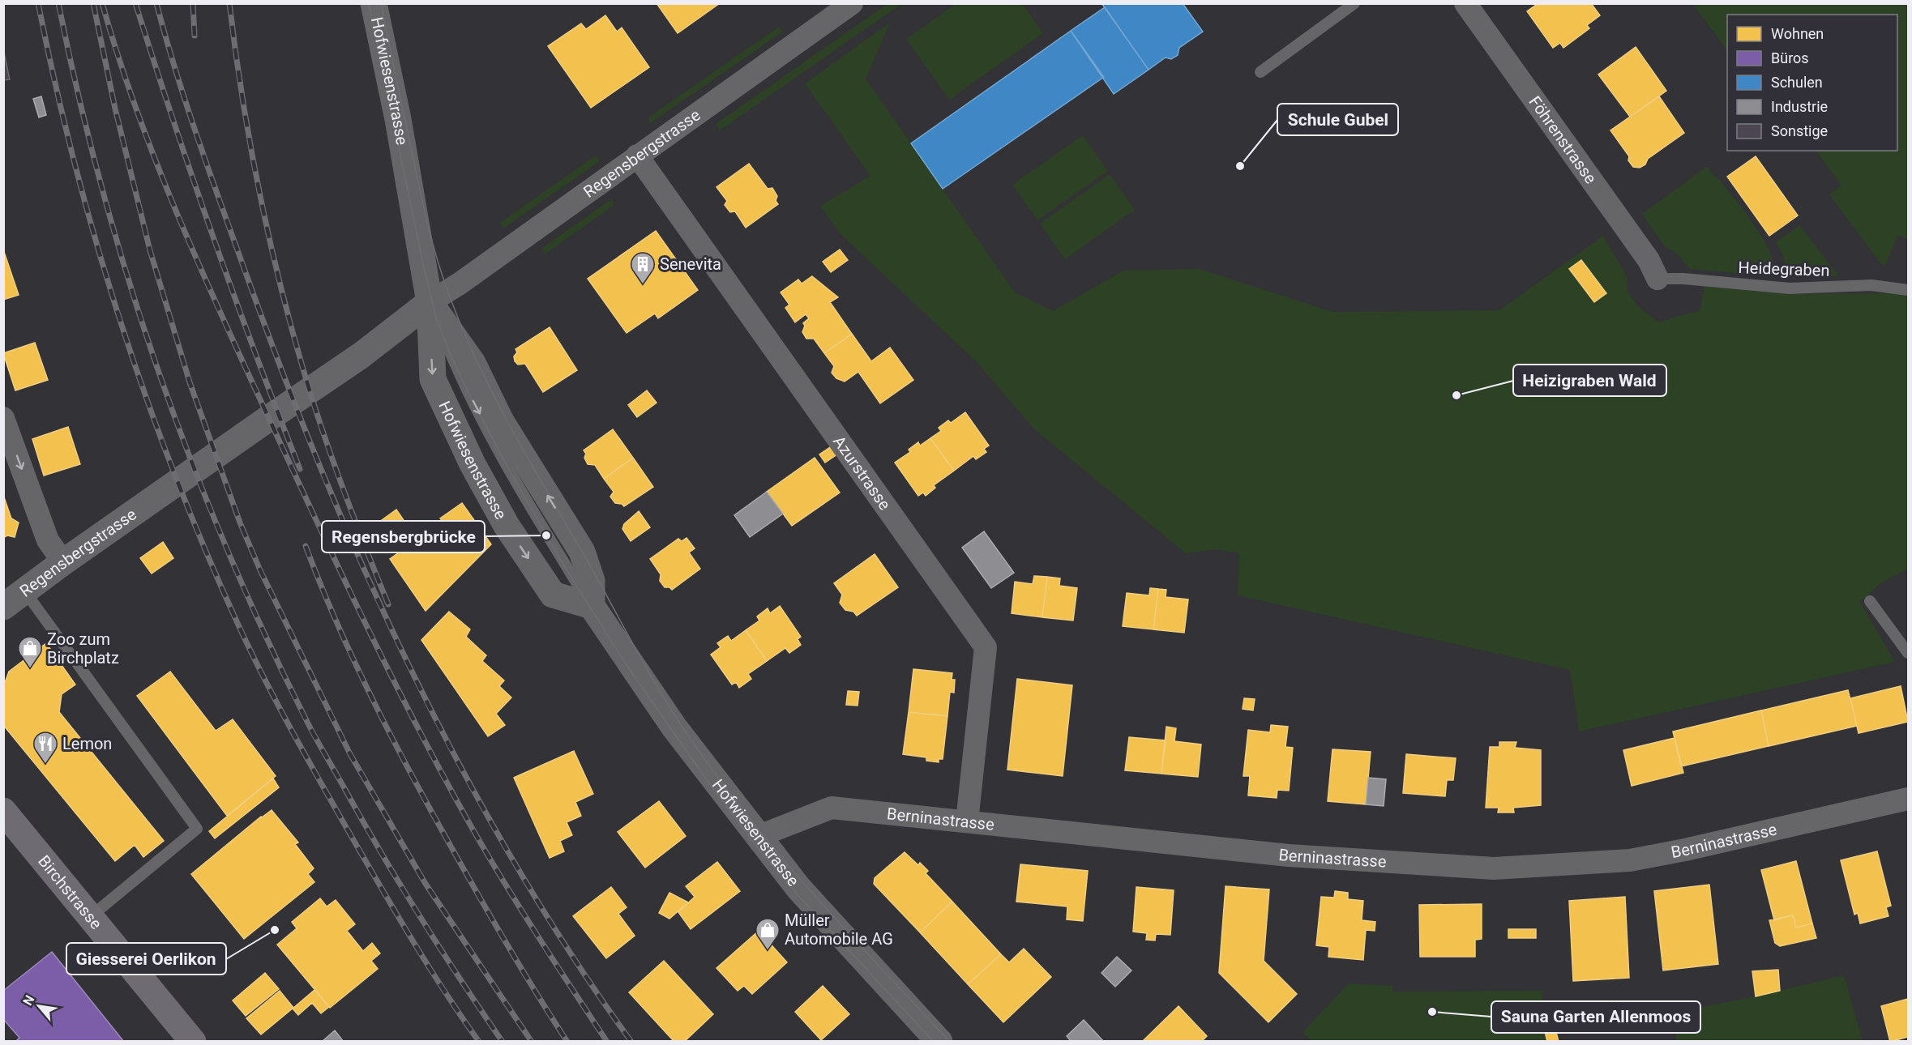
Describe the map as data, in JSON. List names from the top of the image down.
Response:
{
  "streets": {
    "main road": ["Birchstrasse"],
    "street": [
      "Hofwiesenstrasse",
      "Föhrenstrasse",
      "Regensbergstrasse",
      "Azurstrasse",
      "Berninastrasse"
    ],
    "lane": ["Heidegraben"]
  },
  "crossings": [
    ["Hofwiesenstrasse", "Regensbergstrasse"],
    ["Hofwiesenstrasse", "Berninastrasse"],
    ["Föhrenstrasse", "Heidegraben"],
    ["Regensbergstrasse", "Azurstrasse"],
    ["Azurstrasse", "Berninastrasse"]
  ],
  "places": {
    "other": [
      "Schule Gubel",
      "Heizigraben Wald",
      "Regensbergbrücke",
      "Giesserei Oerlikon",
      "Sauna Garten Allenmoos"
    ],
    "building": ["Senevita"],
    "shop": ["Zoo zum Birchplatz", "Müller Automobile AG"],
    "restaurant": ["Lemon"]
  },
  "legend": [
    "Wohnen",
    "Büros",
    "Schulen",
    "Industrie",
    "Sonstige"
  ],
  "north": "top left"
}
